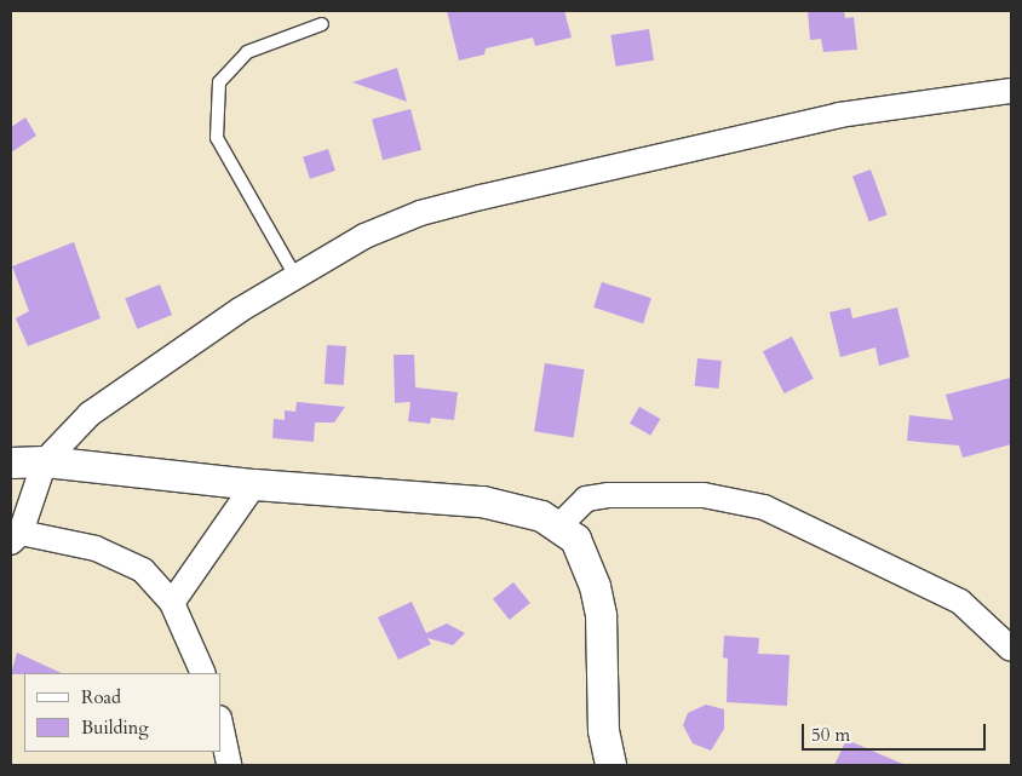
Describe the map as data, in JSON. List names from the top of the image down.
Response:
{
  "legend": ["Road", "Building"],
  "scale_bar": "50 m"
}
